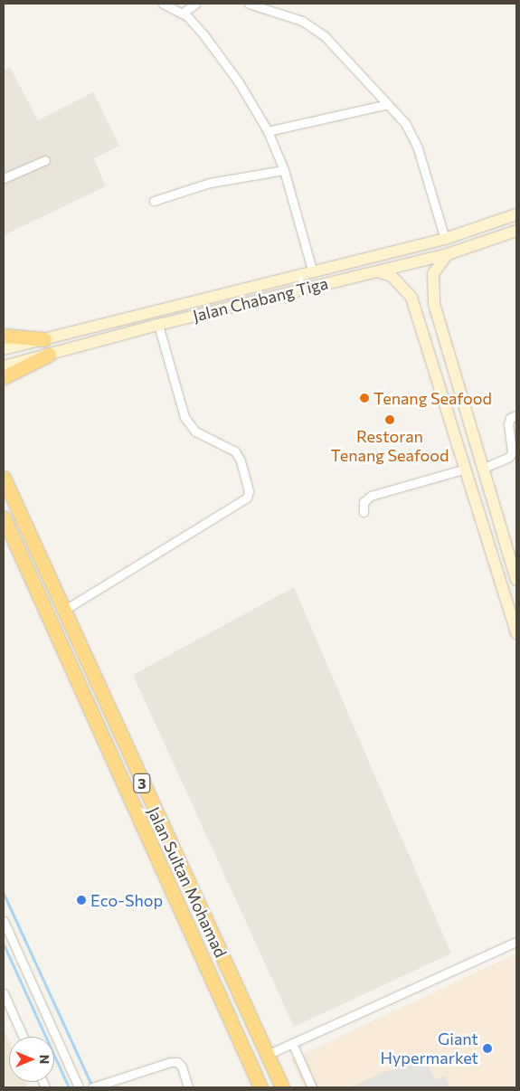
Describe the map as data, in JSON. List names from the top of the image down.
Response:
{
  "streets": {
    "highway": ["3", "Jalan Sultan Mohamad"],
    "main road": ["Jalan Chabang Tiga"]
  },
  "places": [
    "Tenang Seafood",
    "Restoran Tenang Seafood",
    "Eco-Shop",
    "Giant Hypermarket"
  ],
  "north": "right"
}
